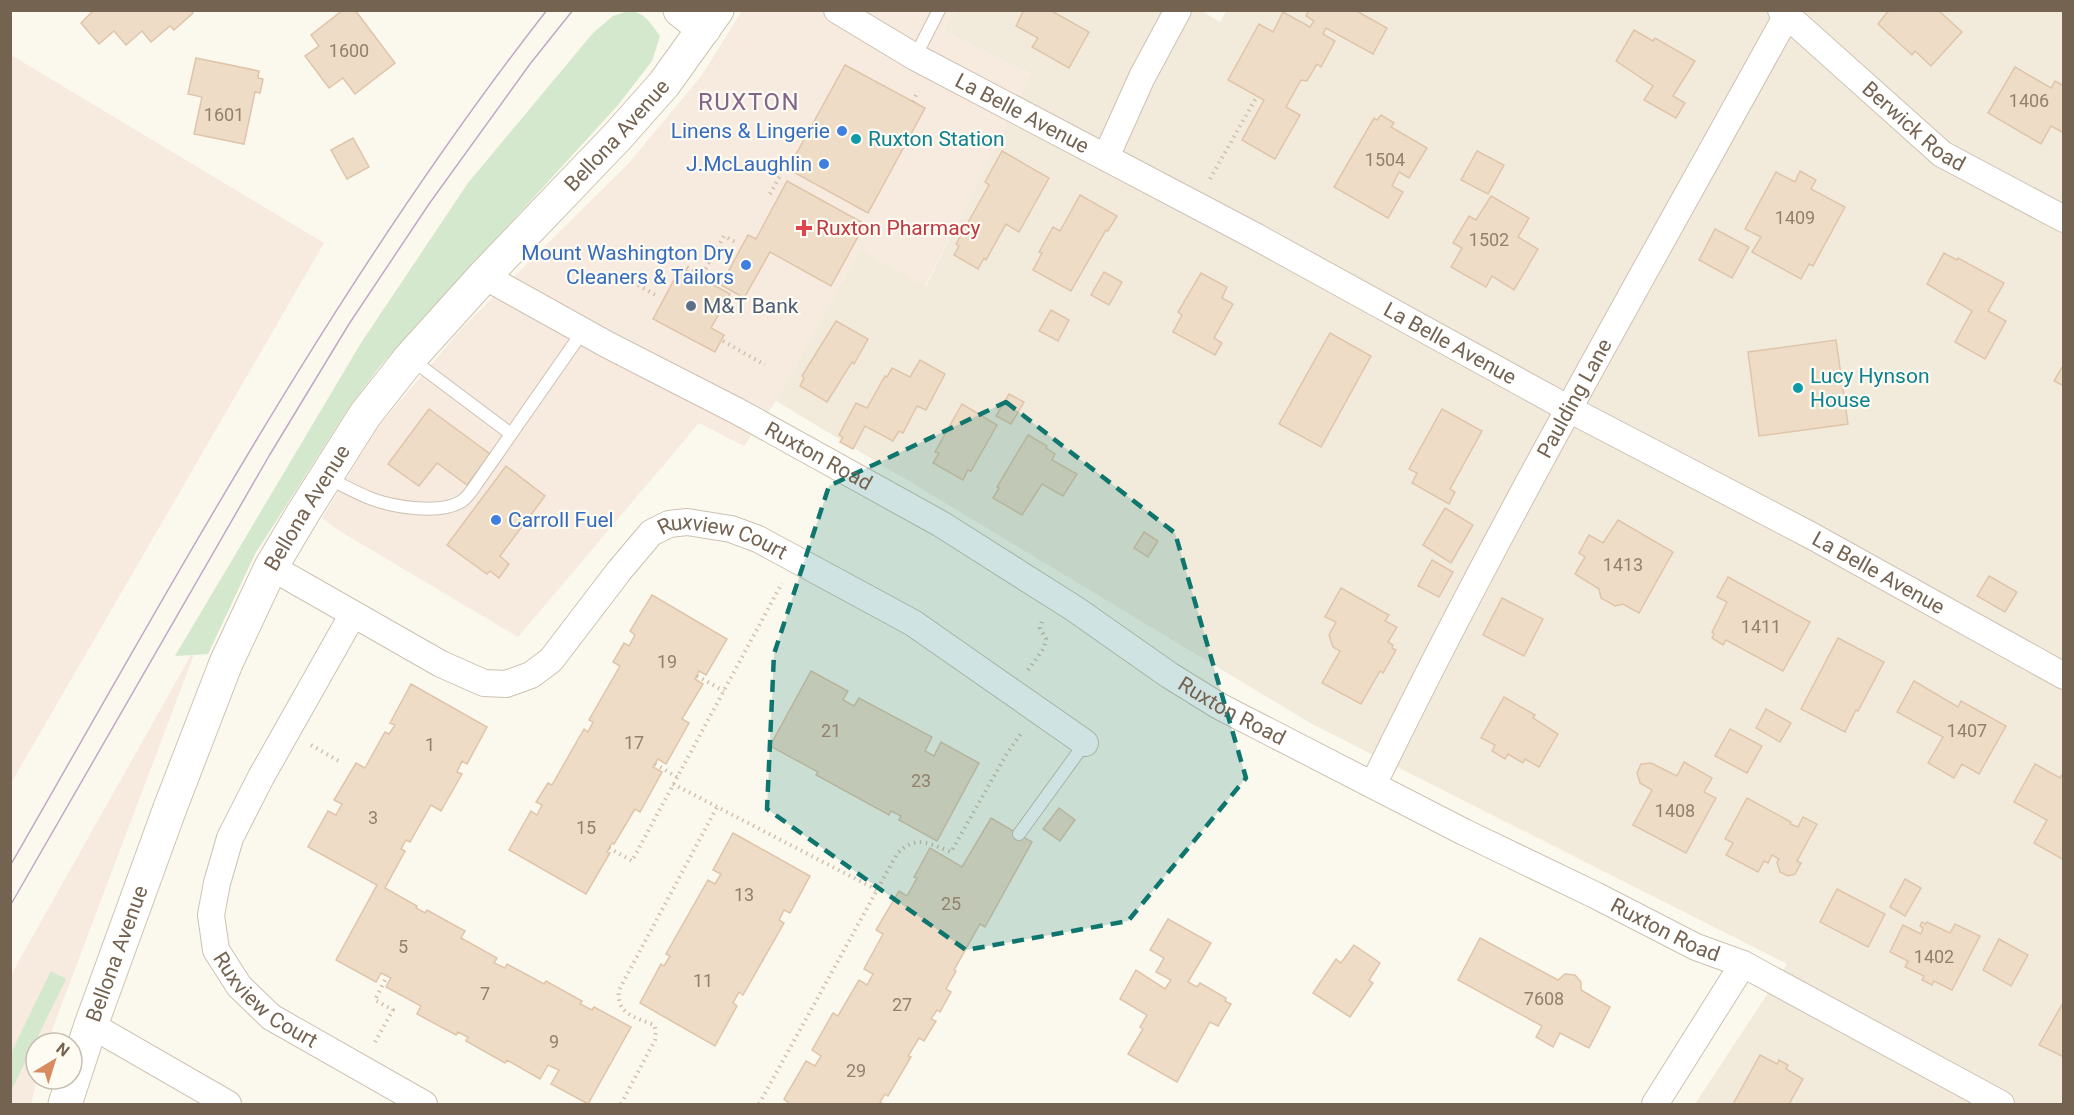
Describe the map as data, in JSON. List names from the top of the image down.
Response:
{
  "streets": {
    "main road": ["Bellona Avenue"],
    "street": [
      "La Belle Avenue",
      "Berwick Road",
      "Paulding Lane",
      "Ruxton Road",
      "Ruxview Court"
    ]
  },
  "crossings": [
    ["La Belle Avenue", "Paulding Lane"],
    ["Berwick Road", "Paulding Lane"],
    ["Bellona Avenue", "Ruxton Road"],
    ["Bellona Avenue", "Ruxview Court"],
    ["Paulding Lane", "Ruxton Road"]
  ],
  "districts": ["RUXTON"],
  "places": {
    "other": [
      "Linens & Lingerie",
      "Ruxton Station",
      "J.McLaughlin",
      "Mount Washington Dry Cleaners & Tailors",
      "M&T Bank",
      "Lucy Hynson House",
      "Carroll Fuel"
    ],
    "health": ["Ruxton Pharmacy"]
  },
  "house_numbers": [
    "1600",
    "1406",
    "1601",
    "1504",
    "1409",
    "1502",
    "1413",
    "1411",
    "19",
    "21",
    "1407",
    "17",
    "1",
    "23",
    "1408",
    "3",
    "15",
    "13",
    "25",
    "5",
    "1402",
    "11",
    "7",
    "7608",
    "27",
    "9",
    "29"
  ],
  "north": "top right"
}
